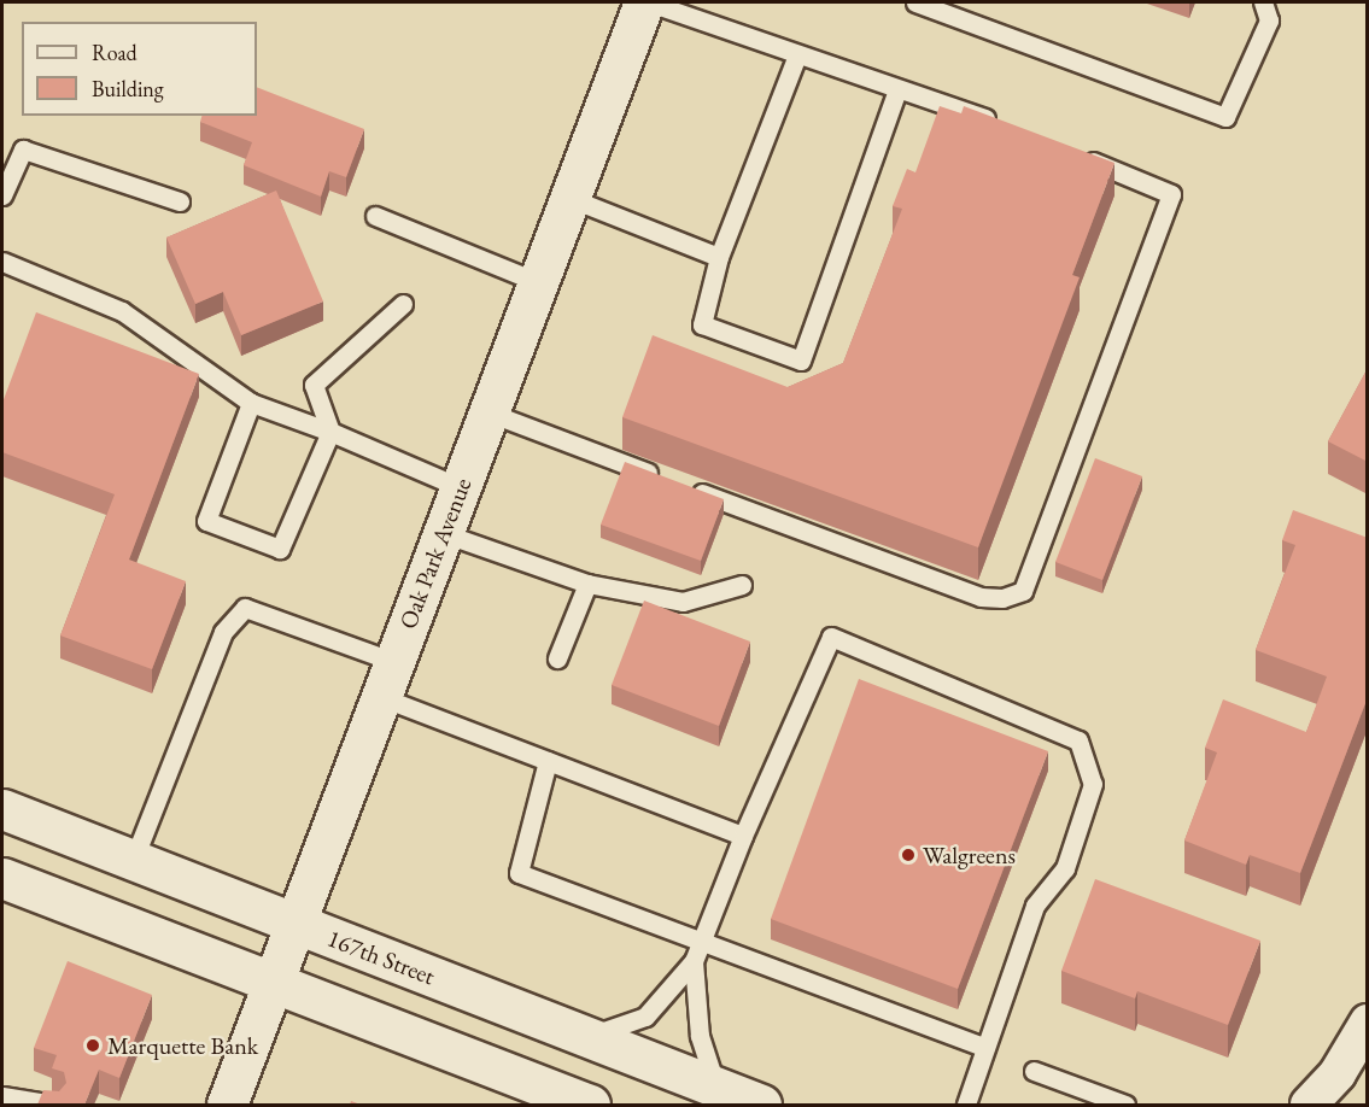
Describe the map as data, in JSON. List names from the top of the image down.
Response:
{
  "streets": {
    "main road": ["Oak Park Avenue", "167th Street"]
  },
  "crossings": [
    ["Oak Park Avenue", "167th Street"]
  ],
  "places": ["Walgreens", "Marquette Bank"],
  "legend": ["Road", "Building"]
}
